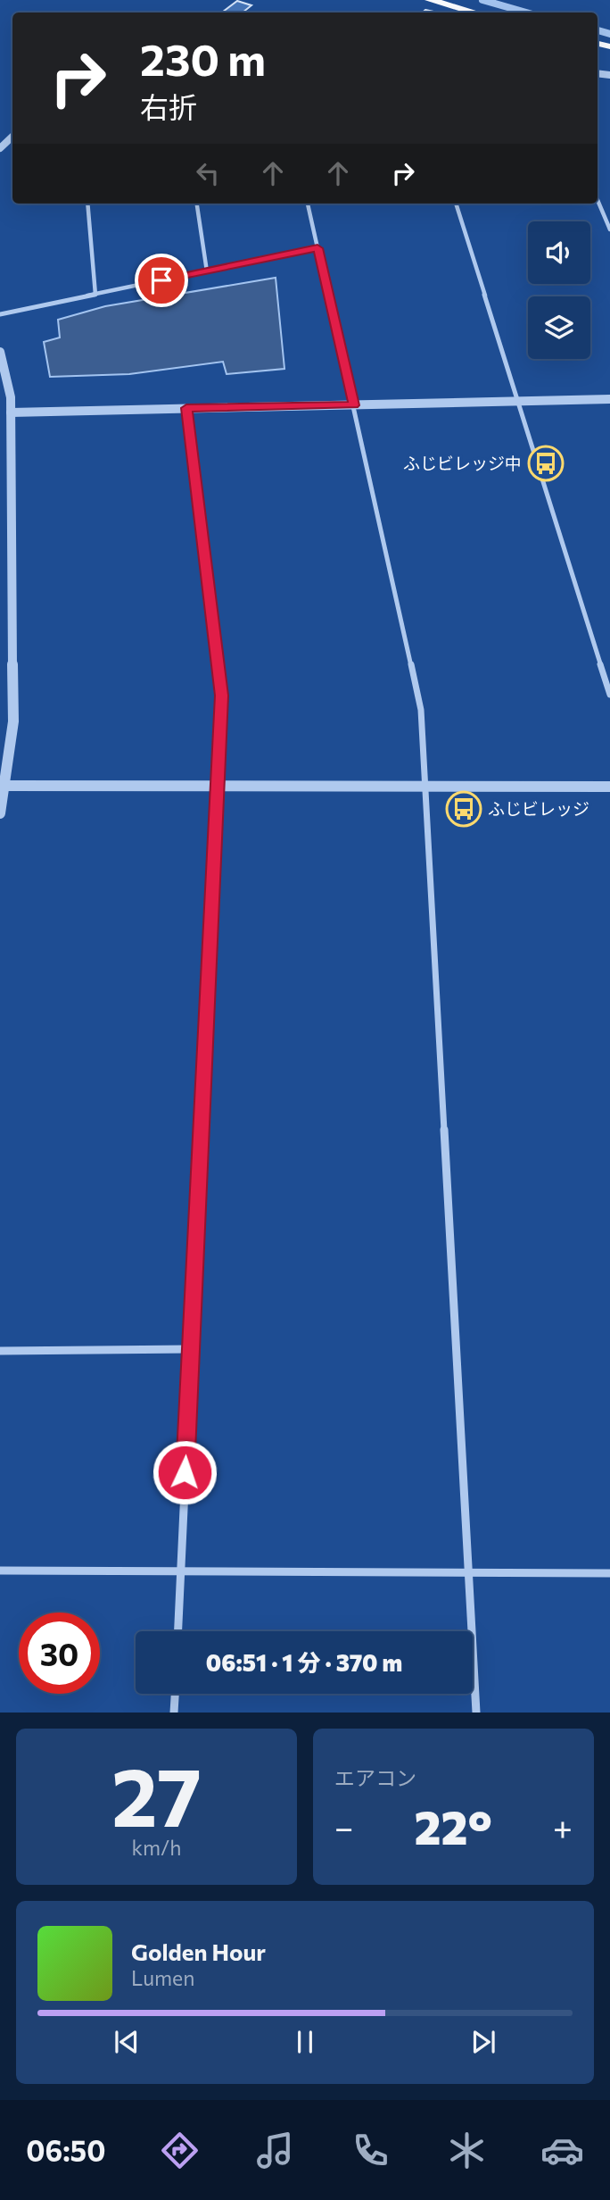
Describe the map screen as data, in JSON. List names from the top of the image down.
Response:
{
  "places": {
    "bus stop": ["ふじビレッジ中", "ふじビレッジ"]
  },
  "page": {
    "turn": ["230 m", "右折"],
    "limit": "30",
    "trip": "06:51 · 1 分 · 370 m",
    "tile": [
      ["27", "km/h"],
      "エアコン"
    ],
    "heat": ["−", "22°", "+"],
    "song": ["Golden Hour", "Lumen"],
    "tabs": "06:50"
  }
}
